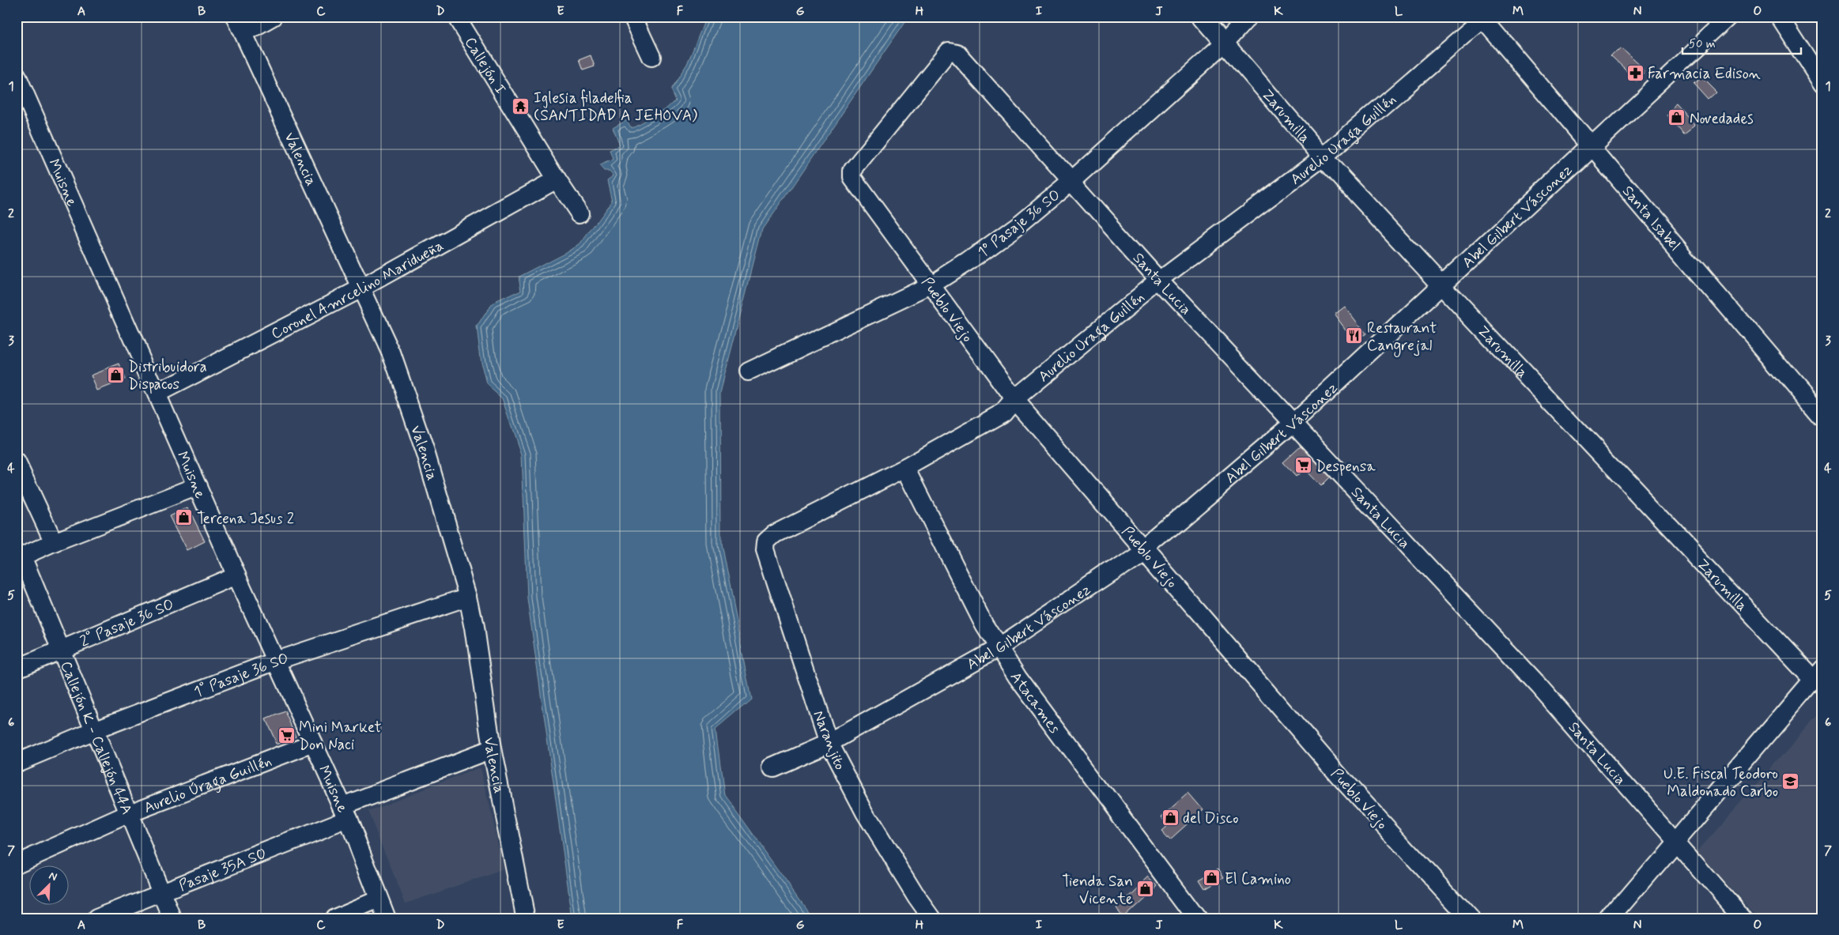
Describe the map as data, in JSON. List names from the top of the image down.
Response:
{
  "streets": {
    "street": [
      "Callejón I",
      "Zarumilla",
      "Aurelio Uraga Guillén",
      "Valencia",
      "Muisne",
      "Abel Gilbert Vásconez",
      "Santa Isabel",
      "1º Pasaje 36 SO",
      "Santa Lucia",
      "Coronel Amrcelino Maridueña",
      "Pueblo Viejo",
      "2° Pasaje 36 SO",
      "1° Pasaje 36 SO",
      "Atacames",
      "Callejón K - Callejón 44A",
      "Naranjito",
      "Aurelio Úraga Guillén",
      "Pasaje 35A SO"
    ]
  },
  "crossings": [
    ["Callejón I", "Coronel Amrcelino Maridueña"],
    ["Zarumilla", "Aurelio Uraga Guillén"],
    ["Zarumilla", "Abel Gilbert Vásconez"],
    ["Zarumilla", "1º Pasaje 36 SO"],
    ["Aurelio Uraga Guillén", "Santa Isabel"],
    ["Aurelio Uraga Guillén", "Santa Lucia"],
    ["Aurelio Uraga Guillén", "Pueblo Viejo"],
    ["Aurelio Uraga Guillén", "Atacames"],
    ["Aurelio Uraga Guillén", "Naranjito"],
    ["Valencia", "Coronel Amrcelino Maridueña"],
    ["Valencia", "1° Pasaje 36 SO"],
    ["Valencia", "Pasaje 35A SO"],
    ["Muisne", "Coronel Amrcelino Maridueña"],
    ["Muisne", "2° Pasaje 36 SO"],
    ["Muisne", "1° Pasaje 36 SO"],
    ["Muisne", "Aurelio Úraga Guillén"],
    ["Muisne", "Pasaje 35A SO"],
    ["Abel Gilbert Vásconez", "Santa Isabel"],
    ["Abel Gilbert Vásconez", "Santa Lucia"],
    ["Abel Gilbert Vásconez", "Pueblo Viejo"],
    ["Abel Gilbert Vásconez", "Atacames"],
    ["Abel Gilbert Vásconez", "Naranjito"],
    ["1º Pasaje 36 SO", "Santa Lucia"],
    ["1º Pasaje 36 SO", "Pueblo Viejo"],
    ["Santa Lucia", "Pueblo Viejo"],
    ["2° Pasaje 36 SO", "Callejón K - Callejón 44A"],
    ["1° Pasaje 36 SO", "Callejón K - Callejón 44A"],
    ["Callejón K - Callejón 44A", "Aurelio Úraga Guillén"],
    ["Callejón K - Callejón 44A", "Pasaje 35A SO"]
  ],
  "places": {
    "pharmacy": ["Farmacia Edison"],
    "temple": ["Iglesia filadelfia (SANTIDAD A JEHOVA)"],
    "shop": [
      "Novedades",
      "Distribuidora Dispacos",
      "Tercena Jesus 2",
      "del Disco",
      "El Camino",
      "Tienda San Vicente"
    ],
    "restaurant": ["Restaurant Cangrejal"],
    "supermarket": ["Despensa", "Mini Market Don Naci"],
    "school or university": ["U.E. Fiscal Teodoro Maldonado Carbo"]
  },
  "scale_bar": "50 m",
  "north": "top right",
  "grid": {
    "columns": [
      "A",
      "B",
      "C",
      "D",
      "E",
      "F",
      "G",
      "H",
      "I",
      "J",
      "K",
      "L",
      "M",
      "N",
      "O"
    ],
    "rows": [
      "1",
      "2",
      "3",
      "4",
      "5",
      "6",
      "7"
    ]
  }
}
